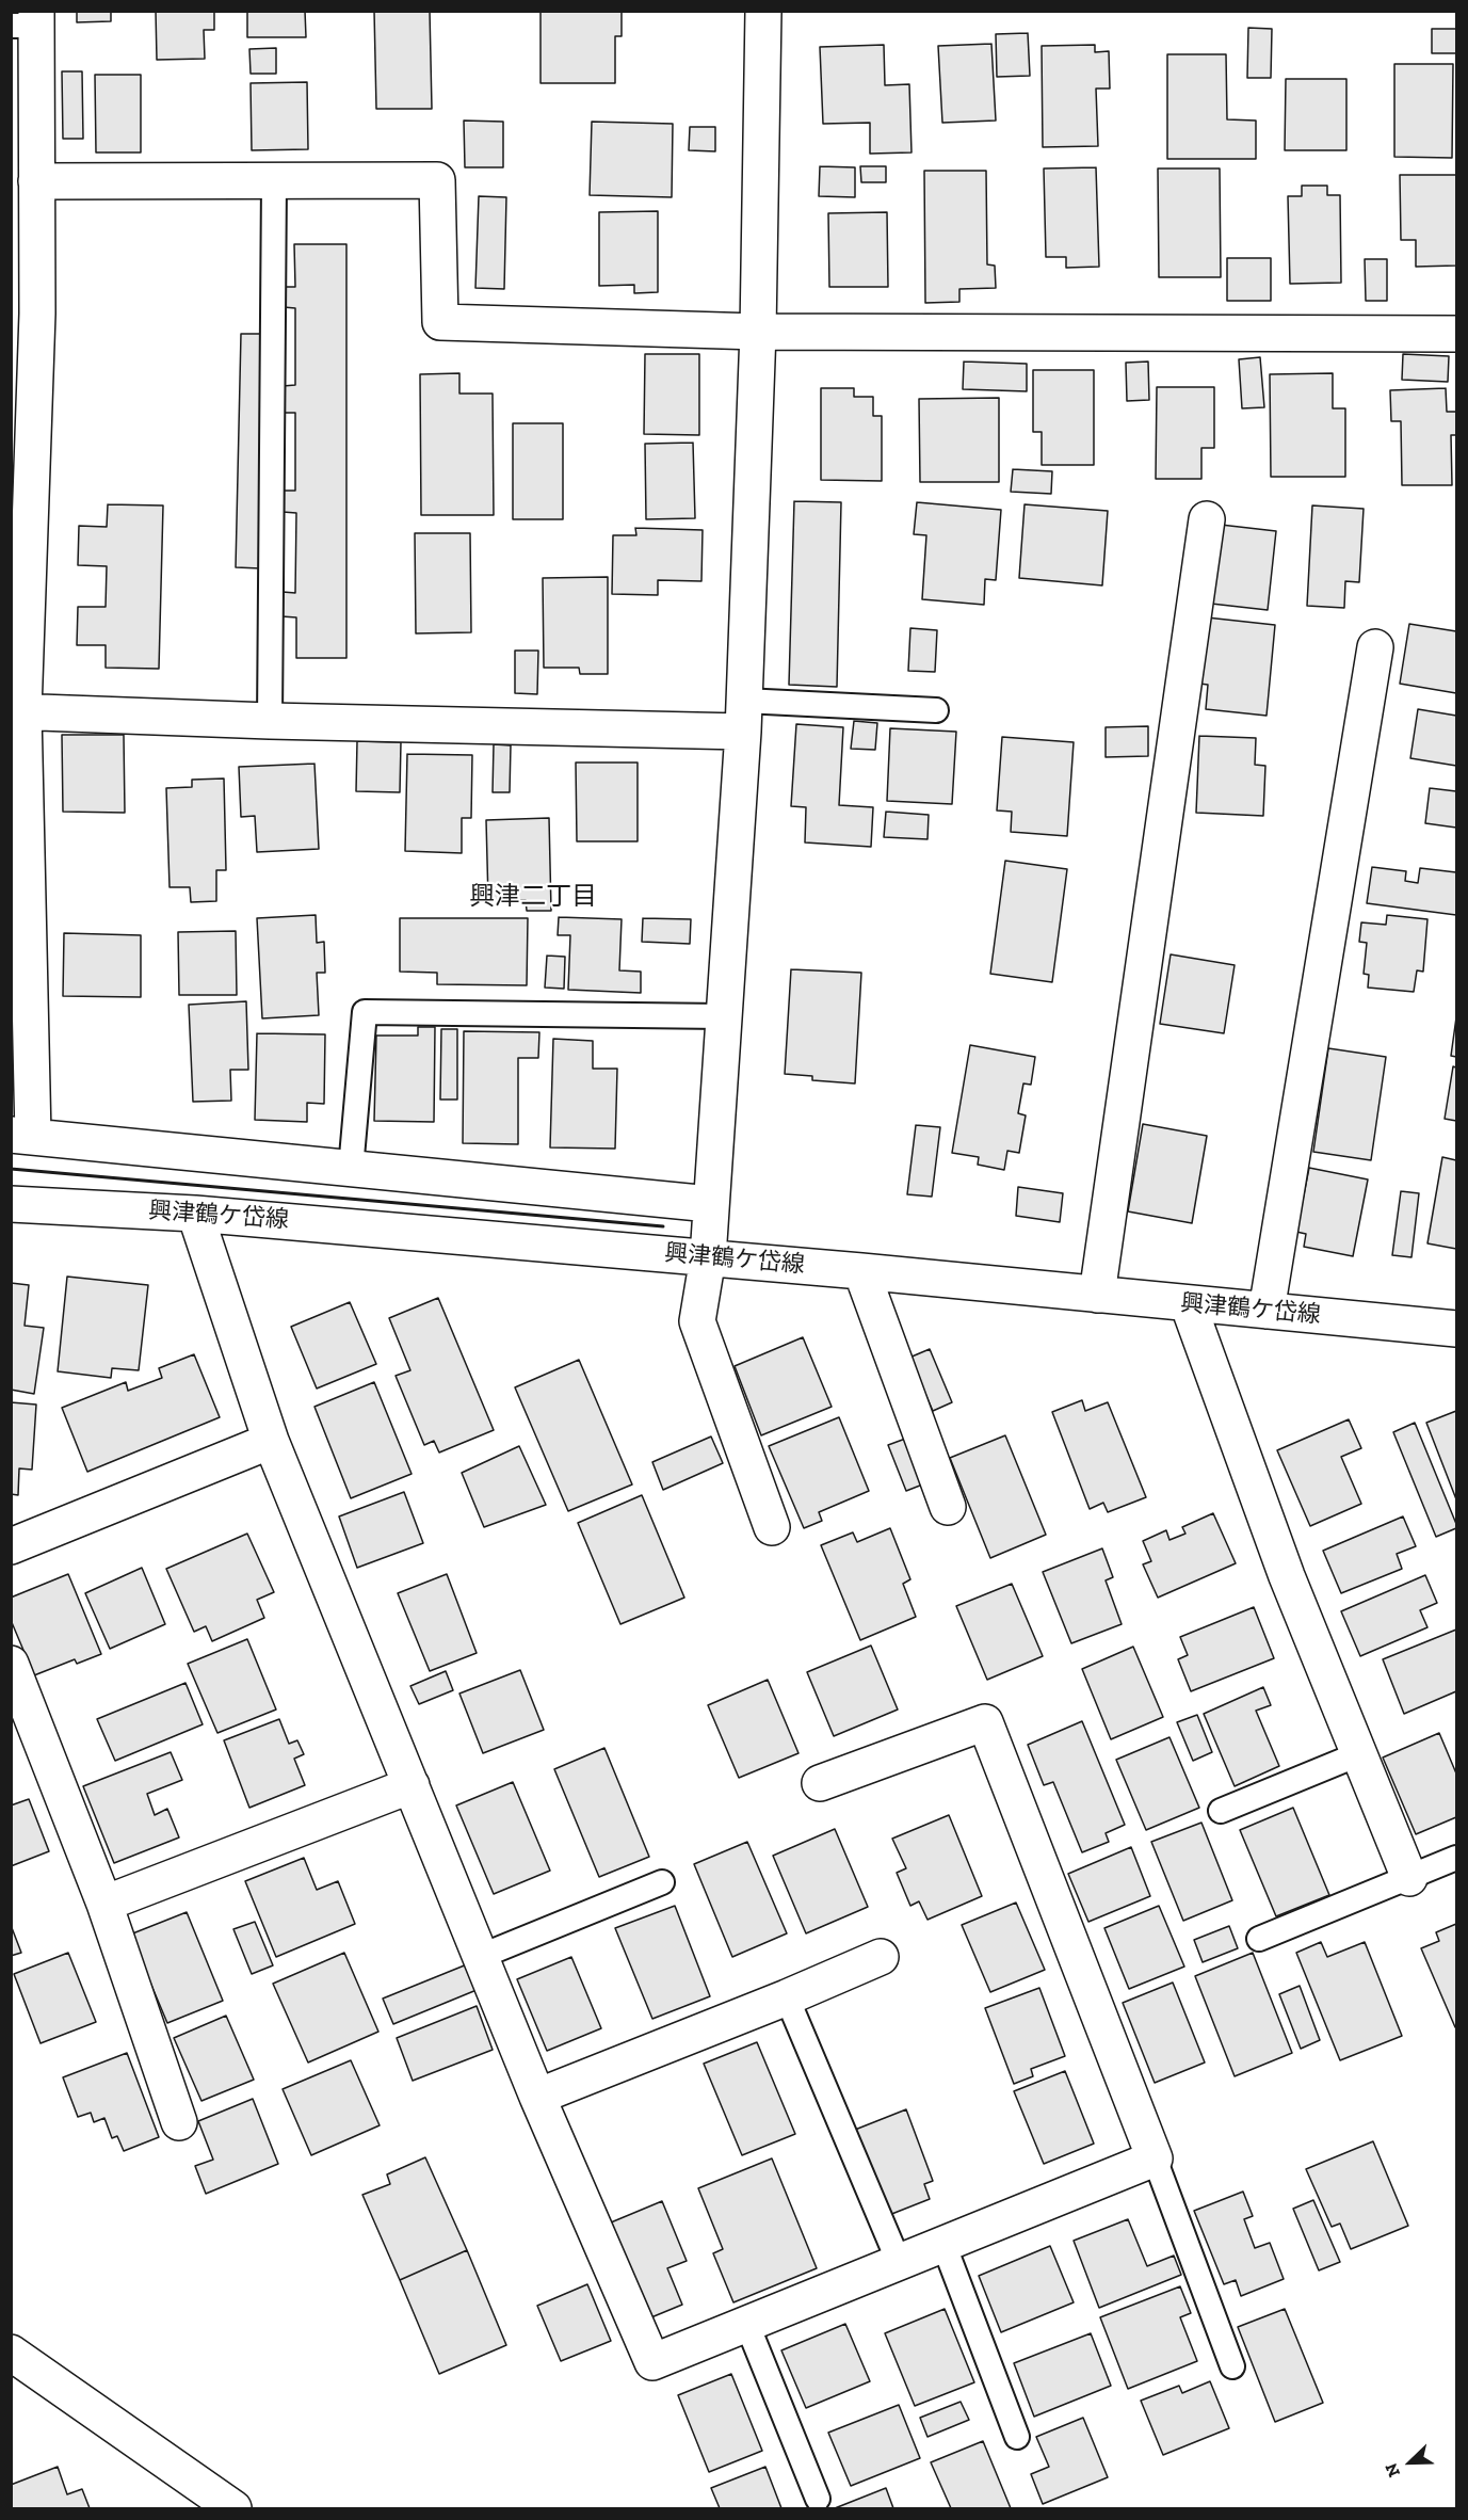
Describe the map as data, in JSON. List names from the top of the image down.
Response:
{
  "streets": {
    "street": ["興津鶴ケ岱線"]
  },
  "districts": ["興津二丁目"],
  "north": "bottom left"
}
